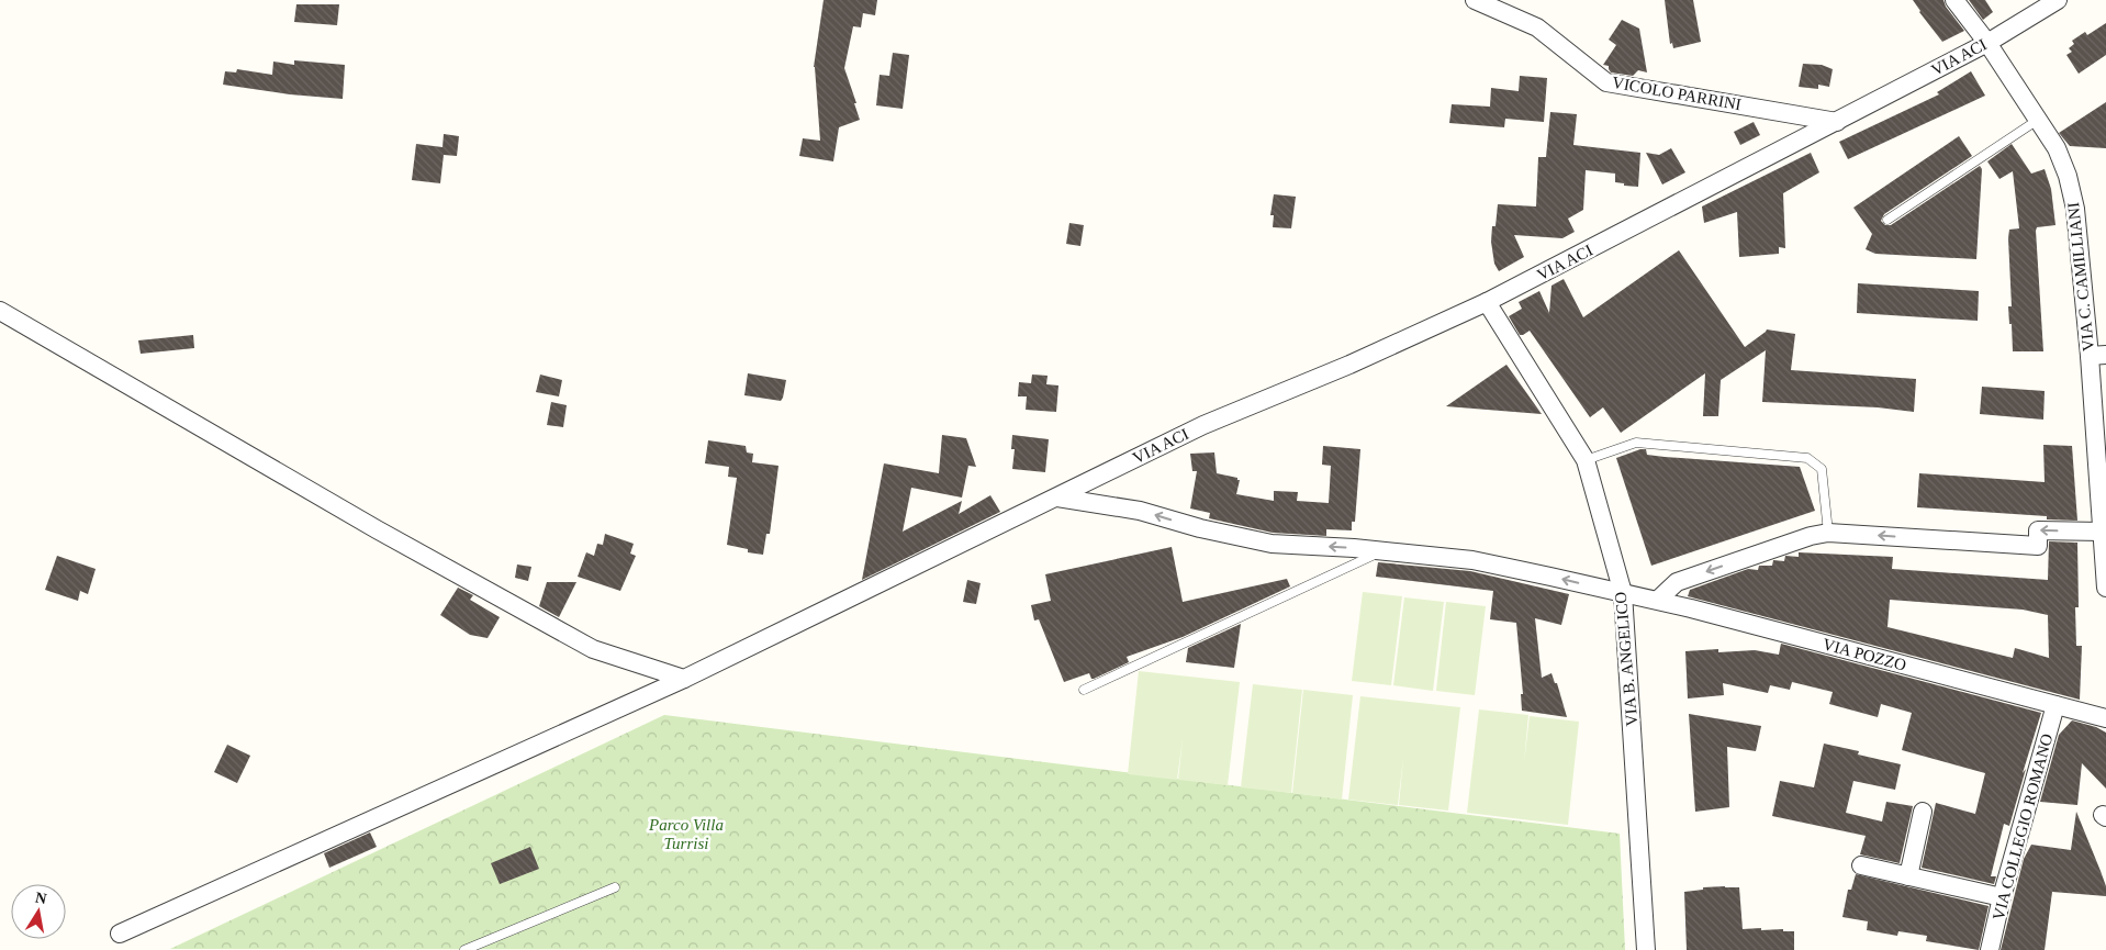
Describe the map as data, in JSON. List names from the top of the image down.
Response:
{
  "streets": {
    "street": [
      "VIA ACI",
      "VICOLO PARRINI",
      "VIA C. CAMILLIANI",
      "VIA POZZO",
      "VIA B. ANGELICO",
      "VIA COLLEGIO ROMANO"
    ]
  },
  "crossings": [
    ["VIA ACI", "VICOLO PARRINI"],
    ["VIA ACI", "VIA C. CAMILLIANI"],
    ["VIA ACI", "VIA POZZO"],
    ["VIA ACI", "VIA B. ANGELICO"],
    ["VIA POZZO", "VIA B. ANGELICO"],
    ["VIA POZZO", "VIA COLLEGIO ROMANO"]
  ],
  "one_way": ["VIA POZZO"],
  "parks": ["Parco Villa Turrisi"],
  "north": "top"
}
